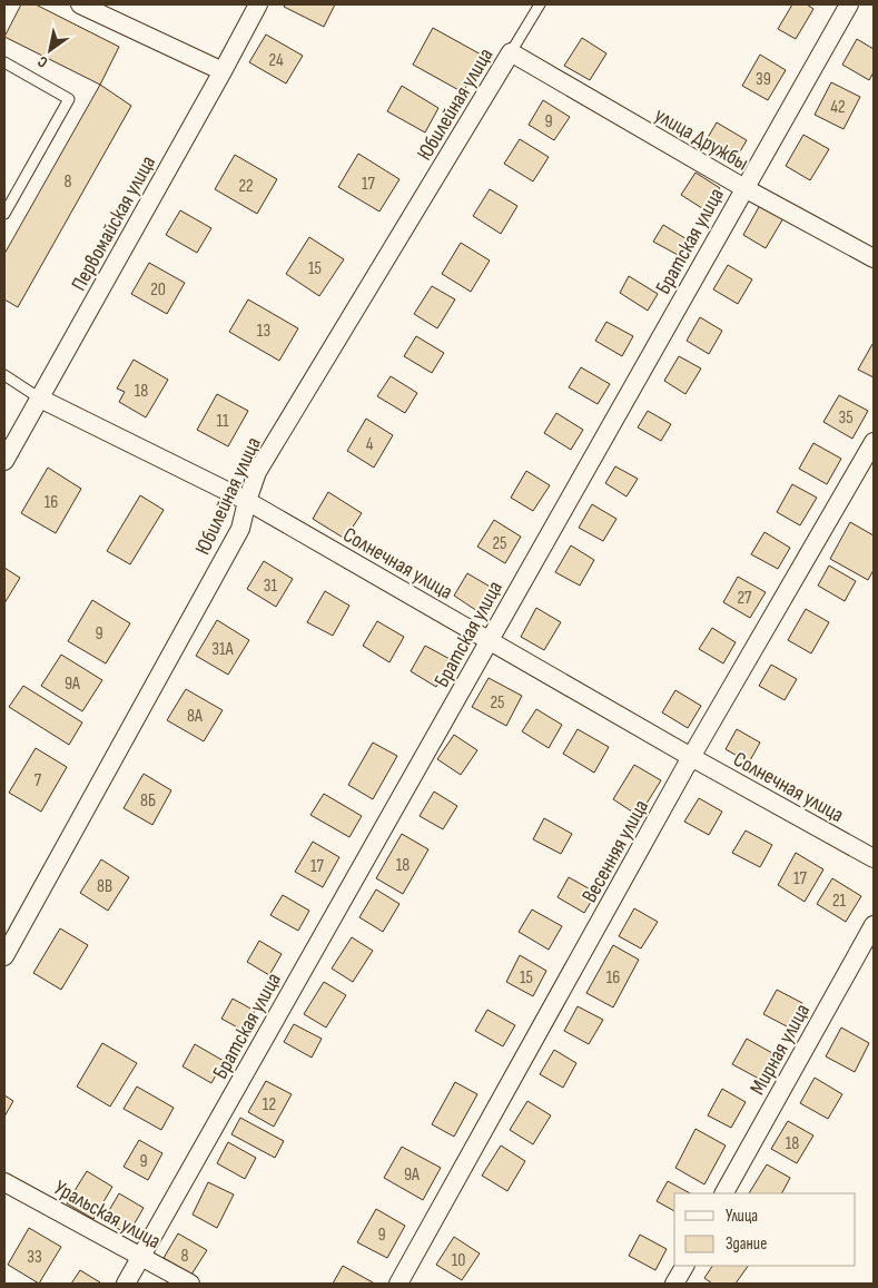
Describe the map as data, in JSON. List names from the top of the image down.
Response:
{
  "streets": {
    "street": [
      "Юбилейная улица",
      "улица Дружбы",
      "Первомайская улица",
      "Братская улица",
      "Солнечная улица",
      "Весенняя улица",
      "Мирная улица",
      "Уральская улица"
    ]
  },
  "crossings": [
    ["Юбилейная улица", "улица Дружбы"],
    ["Юбилейная улица", "Солнечная улица"],
    ["улица Дружбы", "Братская улица"],
    ["Первомайская улица", "Солнечная улица"],
    ["Братская улица", "Солнечная улица"],
    ["Братская улица", "Уральская улица"],
    ["Солнечная улица", "Весенняя улица"]
  ],
  "house_numbers": [
    "24",
    "39",
    "42",
    "9",
    "8",
    "17",
    "22",
    "15",
    "20",
    "13",
    "18",
    "35",
    "11",
    "4",
    "16",
    "25",
    "31",
    "27",
    "9",
    "31А",
    "9А",
    "25",
    "8А",
    "7",
    "8Б",
    "18",
    "17",
    "17",
    "8В",
    "21",
    "15",
    "16",
    "12",
    "18",
    "9",
    "9А",
    "9",
    "8",
    "33",
    "10"
  ],
  "legend": ["Улица", "Здание"],
  "north": "bottom left"
}
